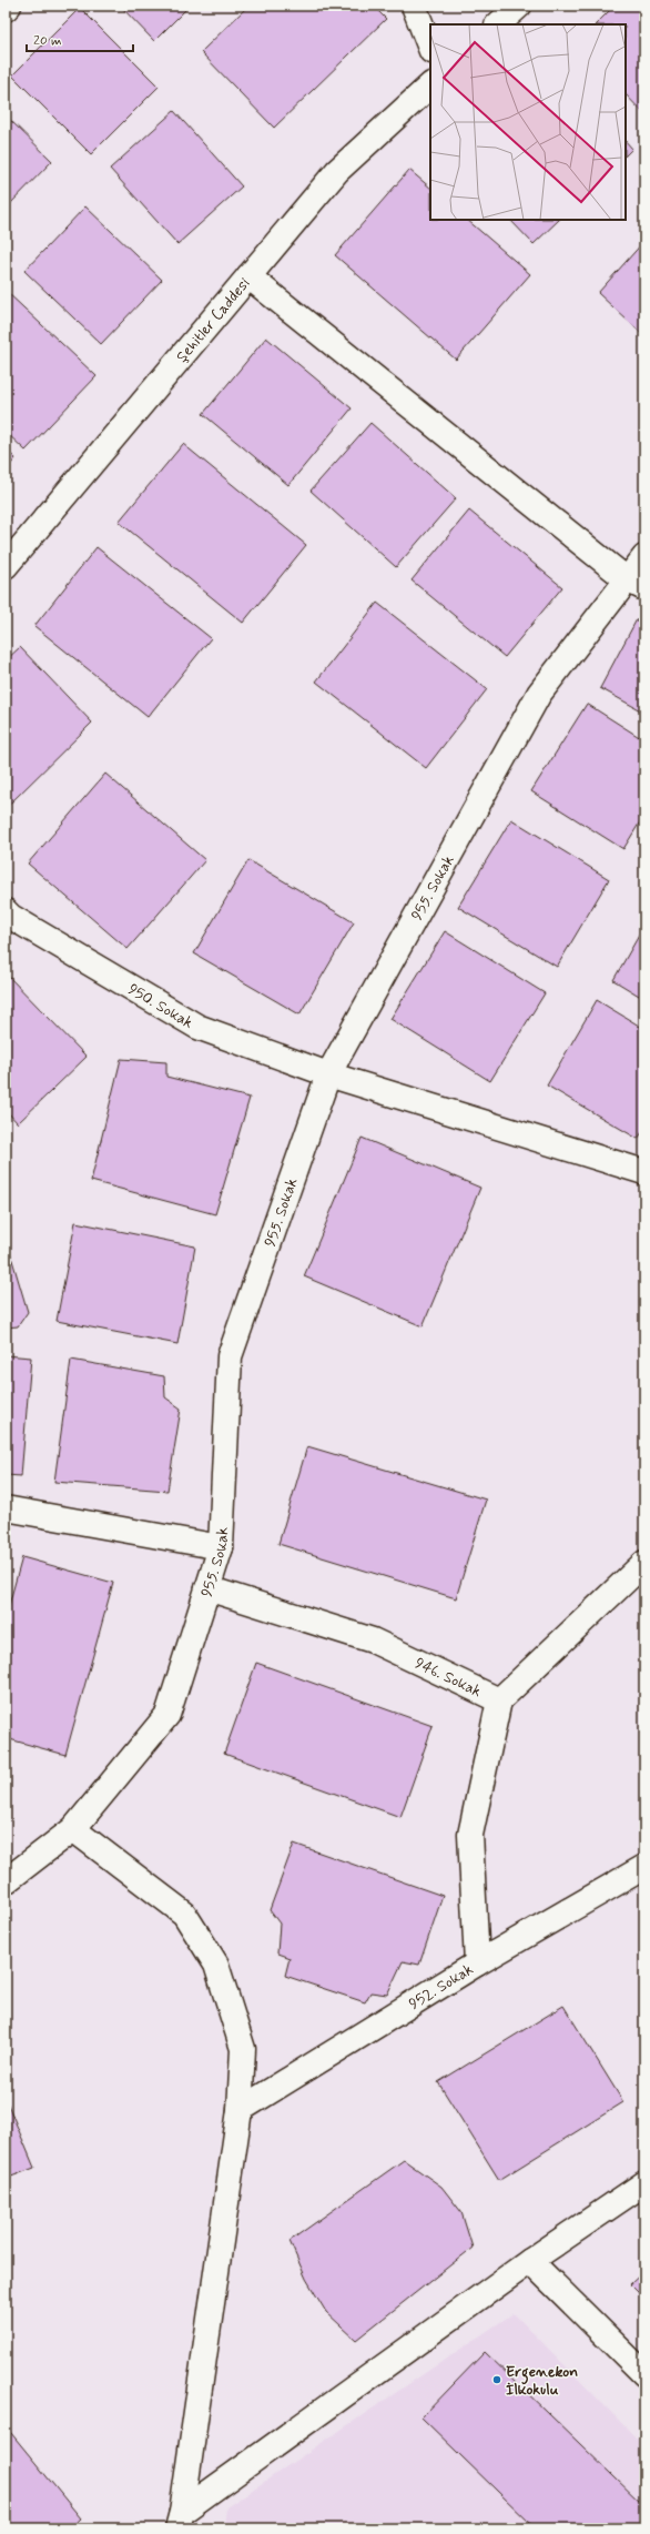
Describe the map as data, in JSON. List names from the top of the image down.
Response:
{
  "streets": {
    "street": [
      "Şehitler Caddesi",
      "955. Sokak",
      "950. Sokak",
      "946. Sokak",
      "952. Sokak"
    ]
  },
  "crossings": [
    ["955. Sokak", "950. Sokak"],
    ["955. Sokak", "946. Sokak"]
  ],
  "places": ["Ergenekon İlkokulu"],
  "scale_bar": "20 m"
}
